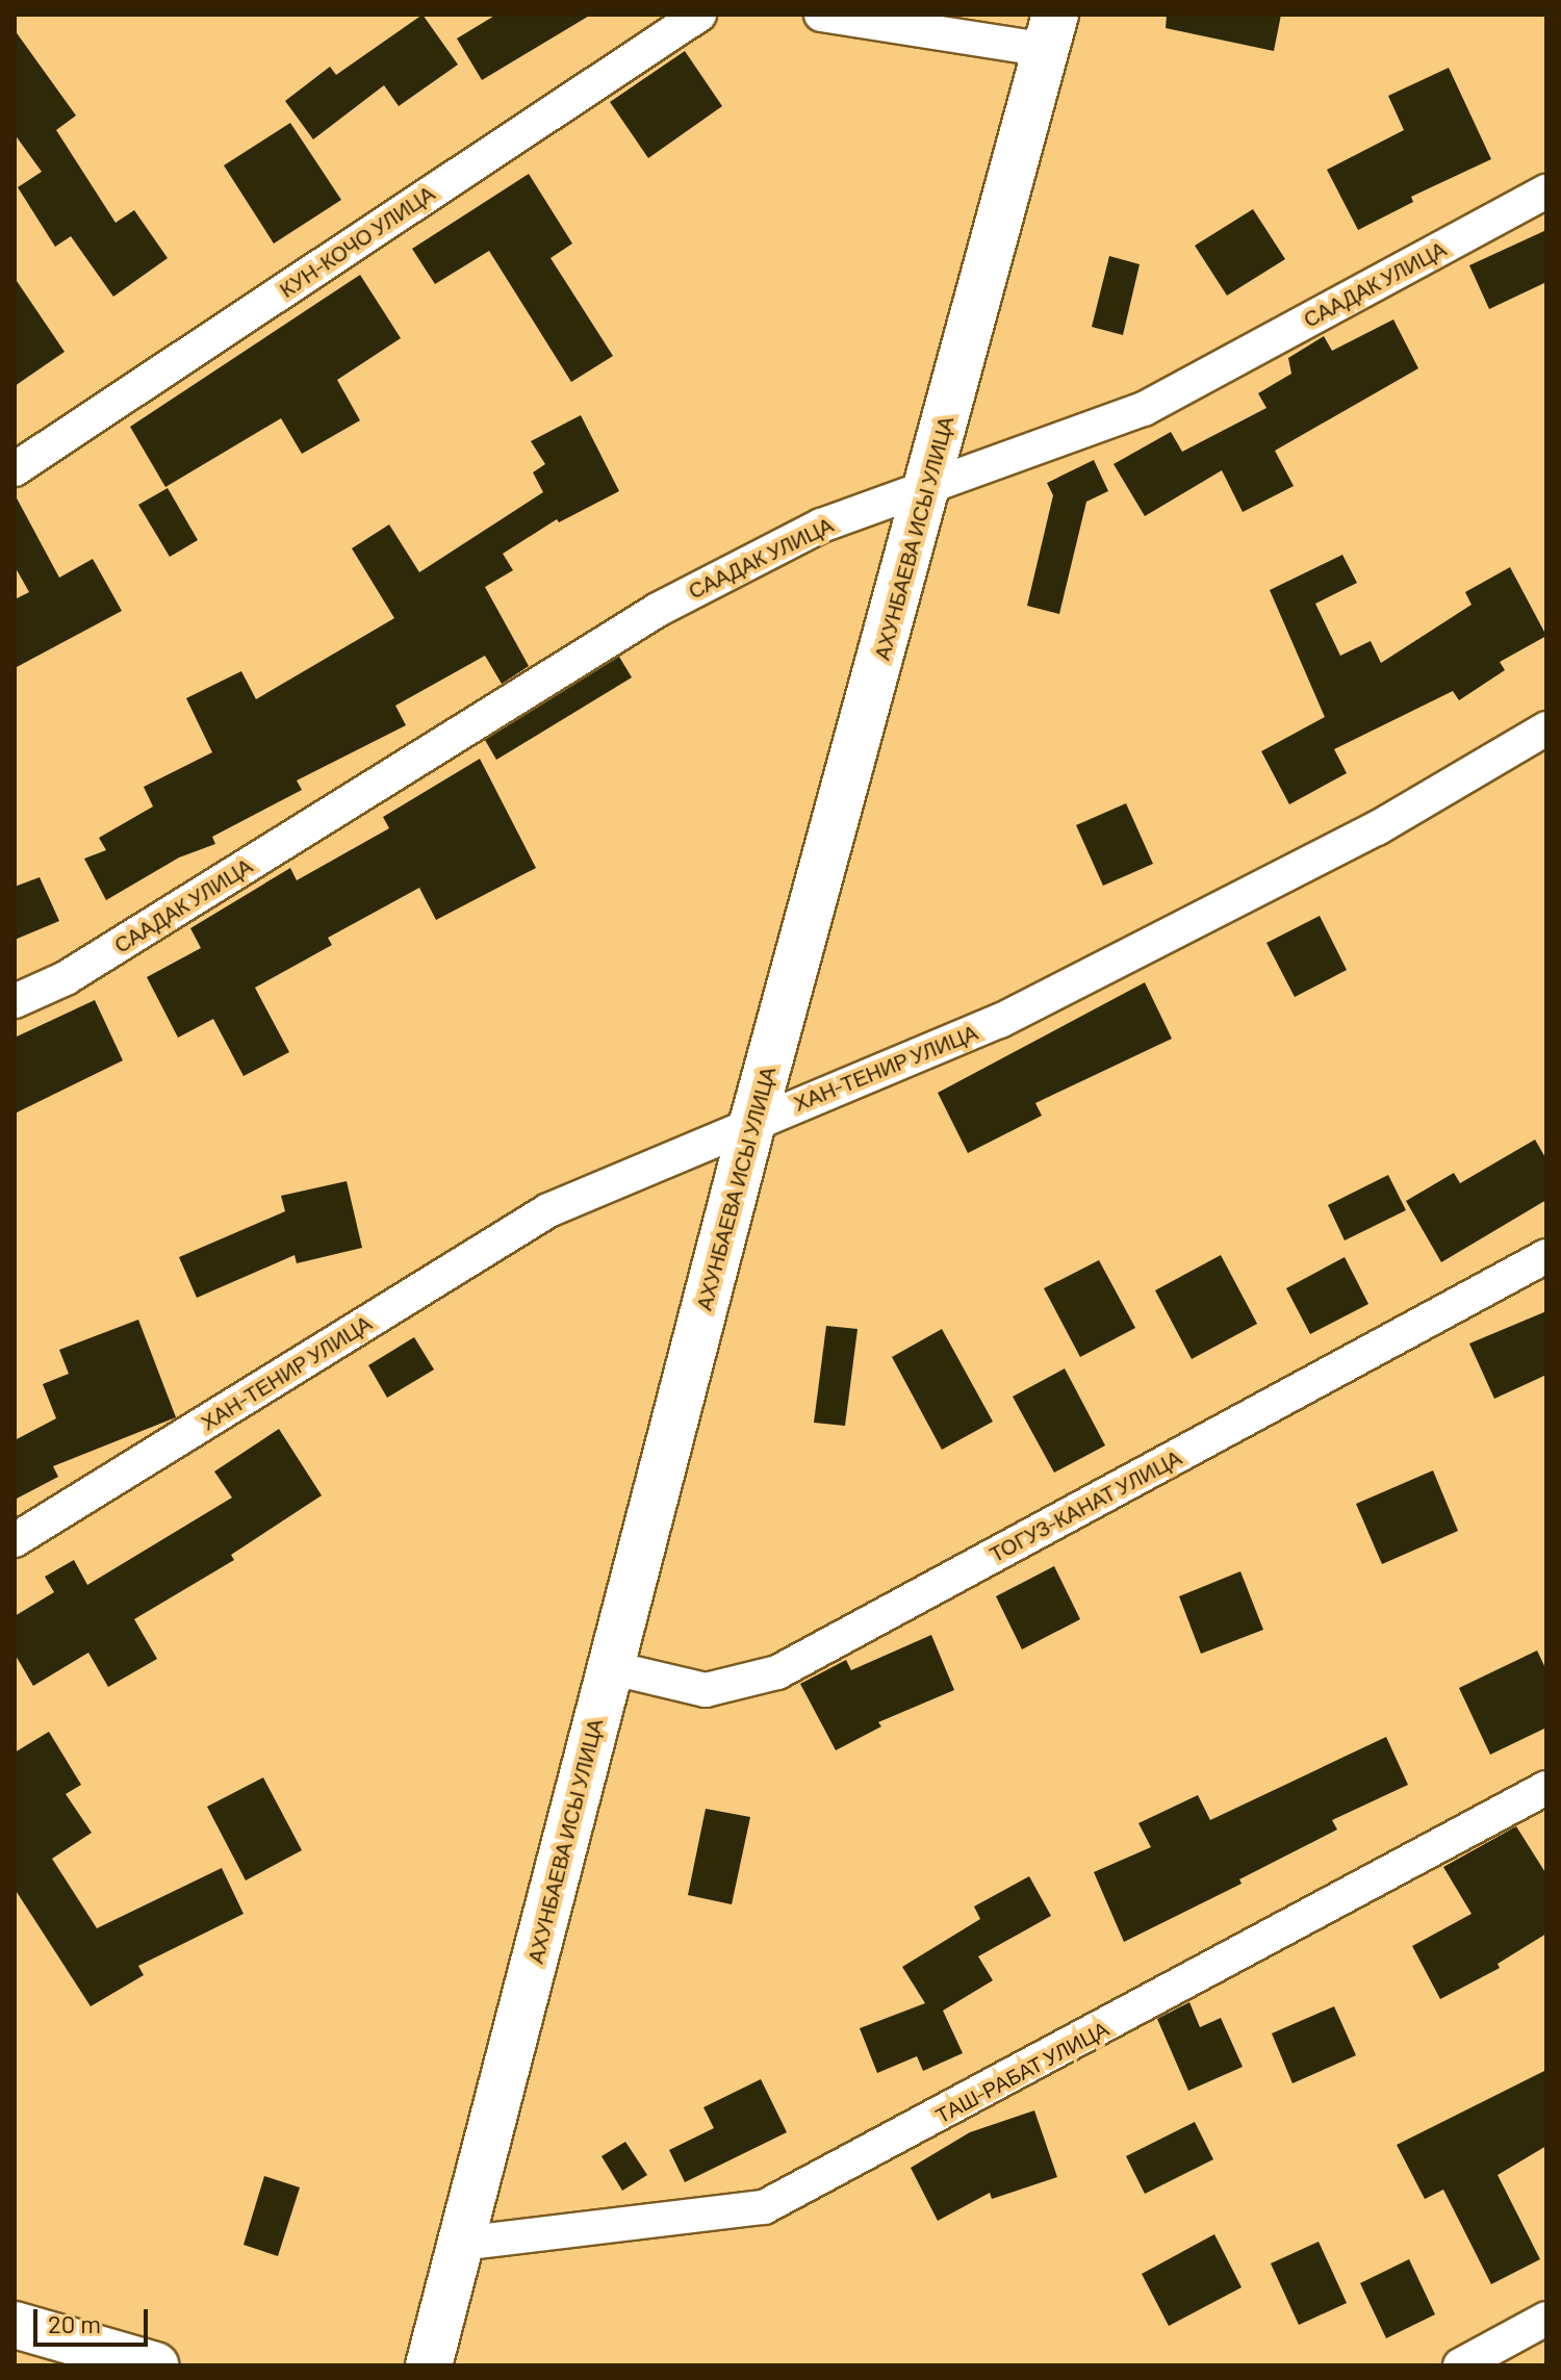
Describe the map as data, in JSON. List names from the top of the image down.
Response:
{
  "streets": {
    "main road": ["АХУНБАЕВА ИСЫ УЛИЦА"],
    "street": [
      "КУН-КОЧО УЛИЦА",
      "СААДАК УЛИЦА",
      "ХАН-ТЕНИР УЛИЦА",
      "ТОГУЗ-КАНАТ УЛИЦА",
      "ТАШ-РАБАТ УЛИЦА"
    ]
  },
  "crossings": [
    ["СААДАК УЛИЦА", "АХУНБАЕВА ИСЫ УЛИЦА"],
    ["АХУНБАЕВА ИСЫ УЛИЦА", "ХАН-ТЕНИР УЛИЦА"],
    ["АХУНБАЕВА ИСЫ УЛИЦА", "ТОГУЗ-КАНАТ УЛИЦА"],
    ["АХУНБАЕВА ИСЫ УЛИЦА", "ТАШ-РАБАТ УЛИЦА"]
  ],
  "scale_bar": "20 m"
}
